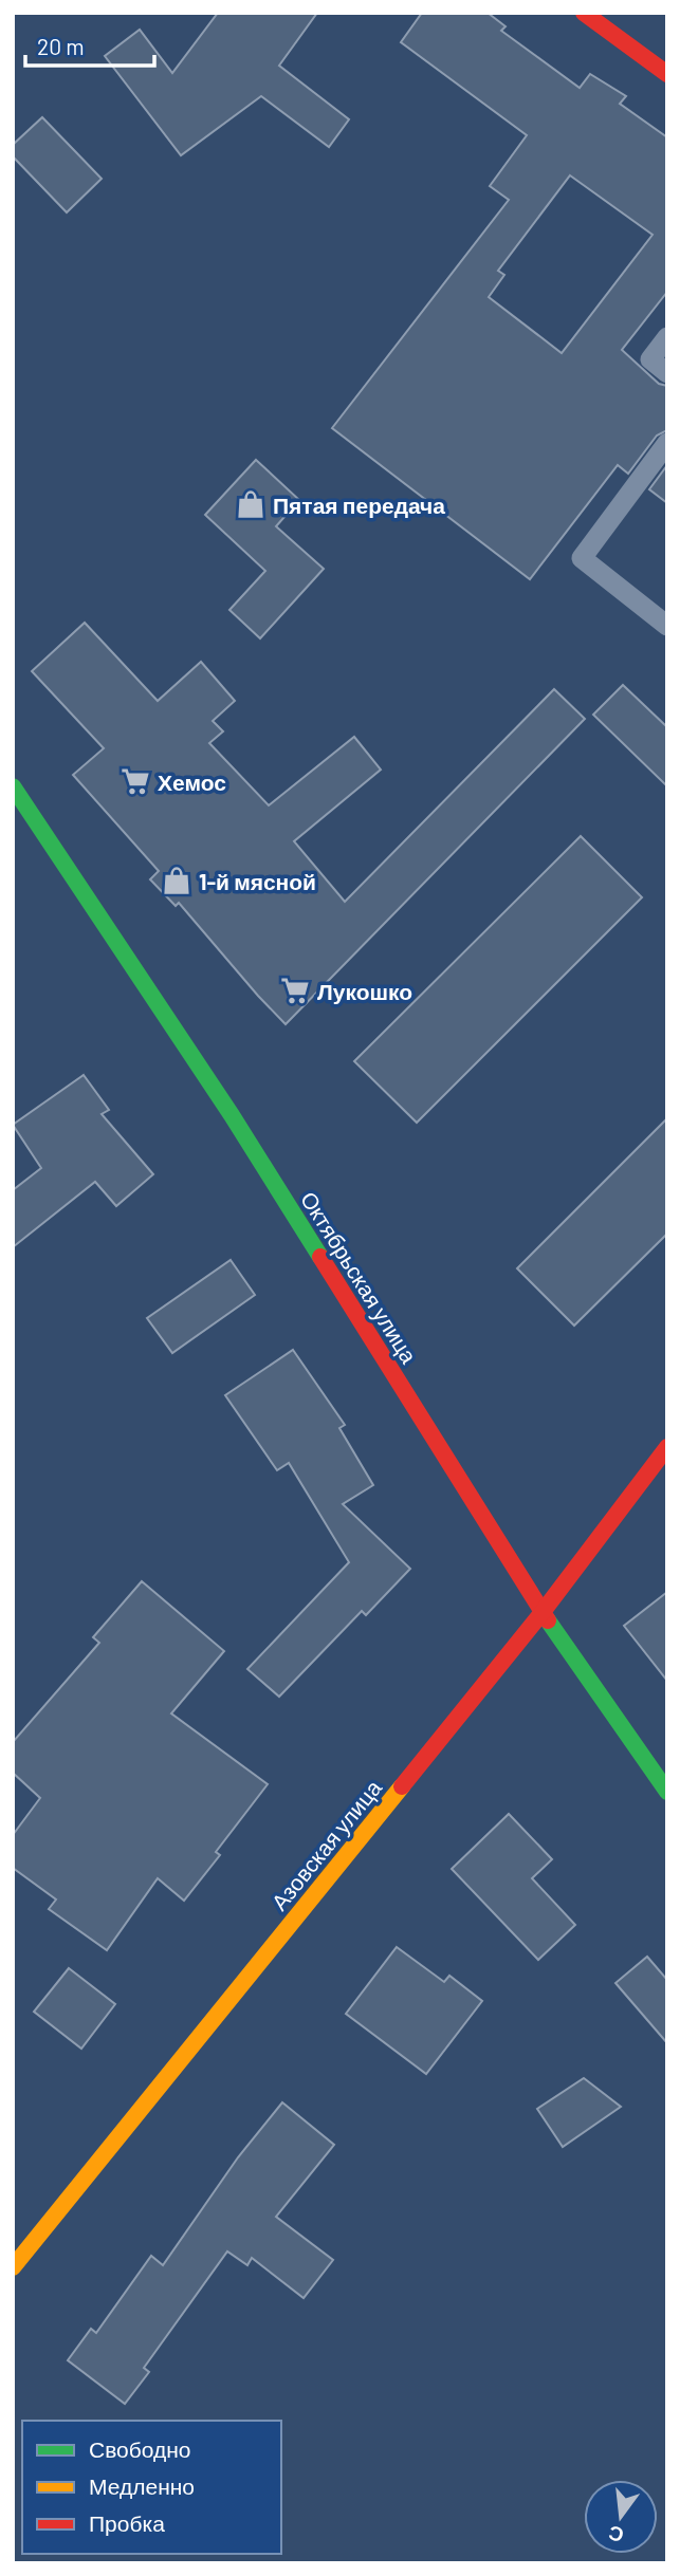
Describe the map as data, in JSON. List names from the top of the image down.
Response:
{
  "streets": {
    "street": ["Октябрьская улица", "Азовская улица"]
  },
  "crossings": [
    ["Октябрьская улица", "Азовская улица"]
  ],
  "places": {
    "shop": ["Пятая передача", "1-й мясной"],
    "supermarket": ["Хемос", "Лукошко"]
  },
  "legend": ["Свободно", "Медленно", "Пробка"],
  "scale_bar": "20 m",
  "north": "bottom"
}
